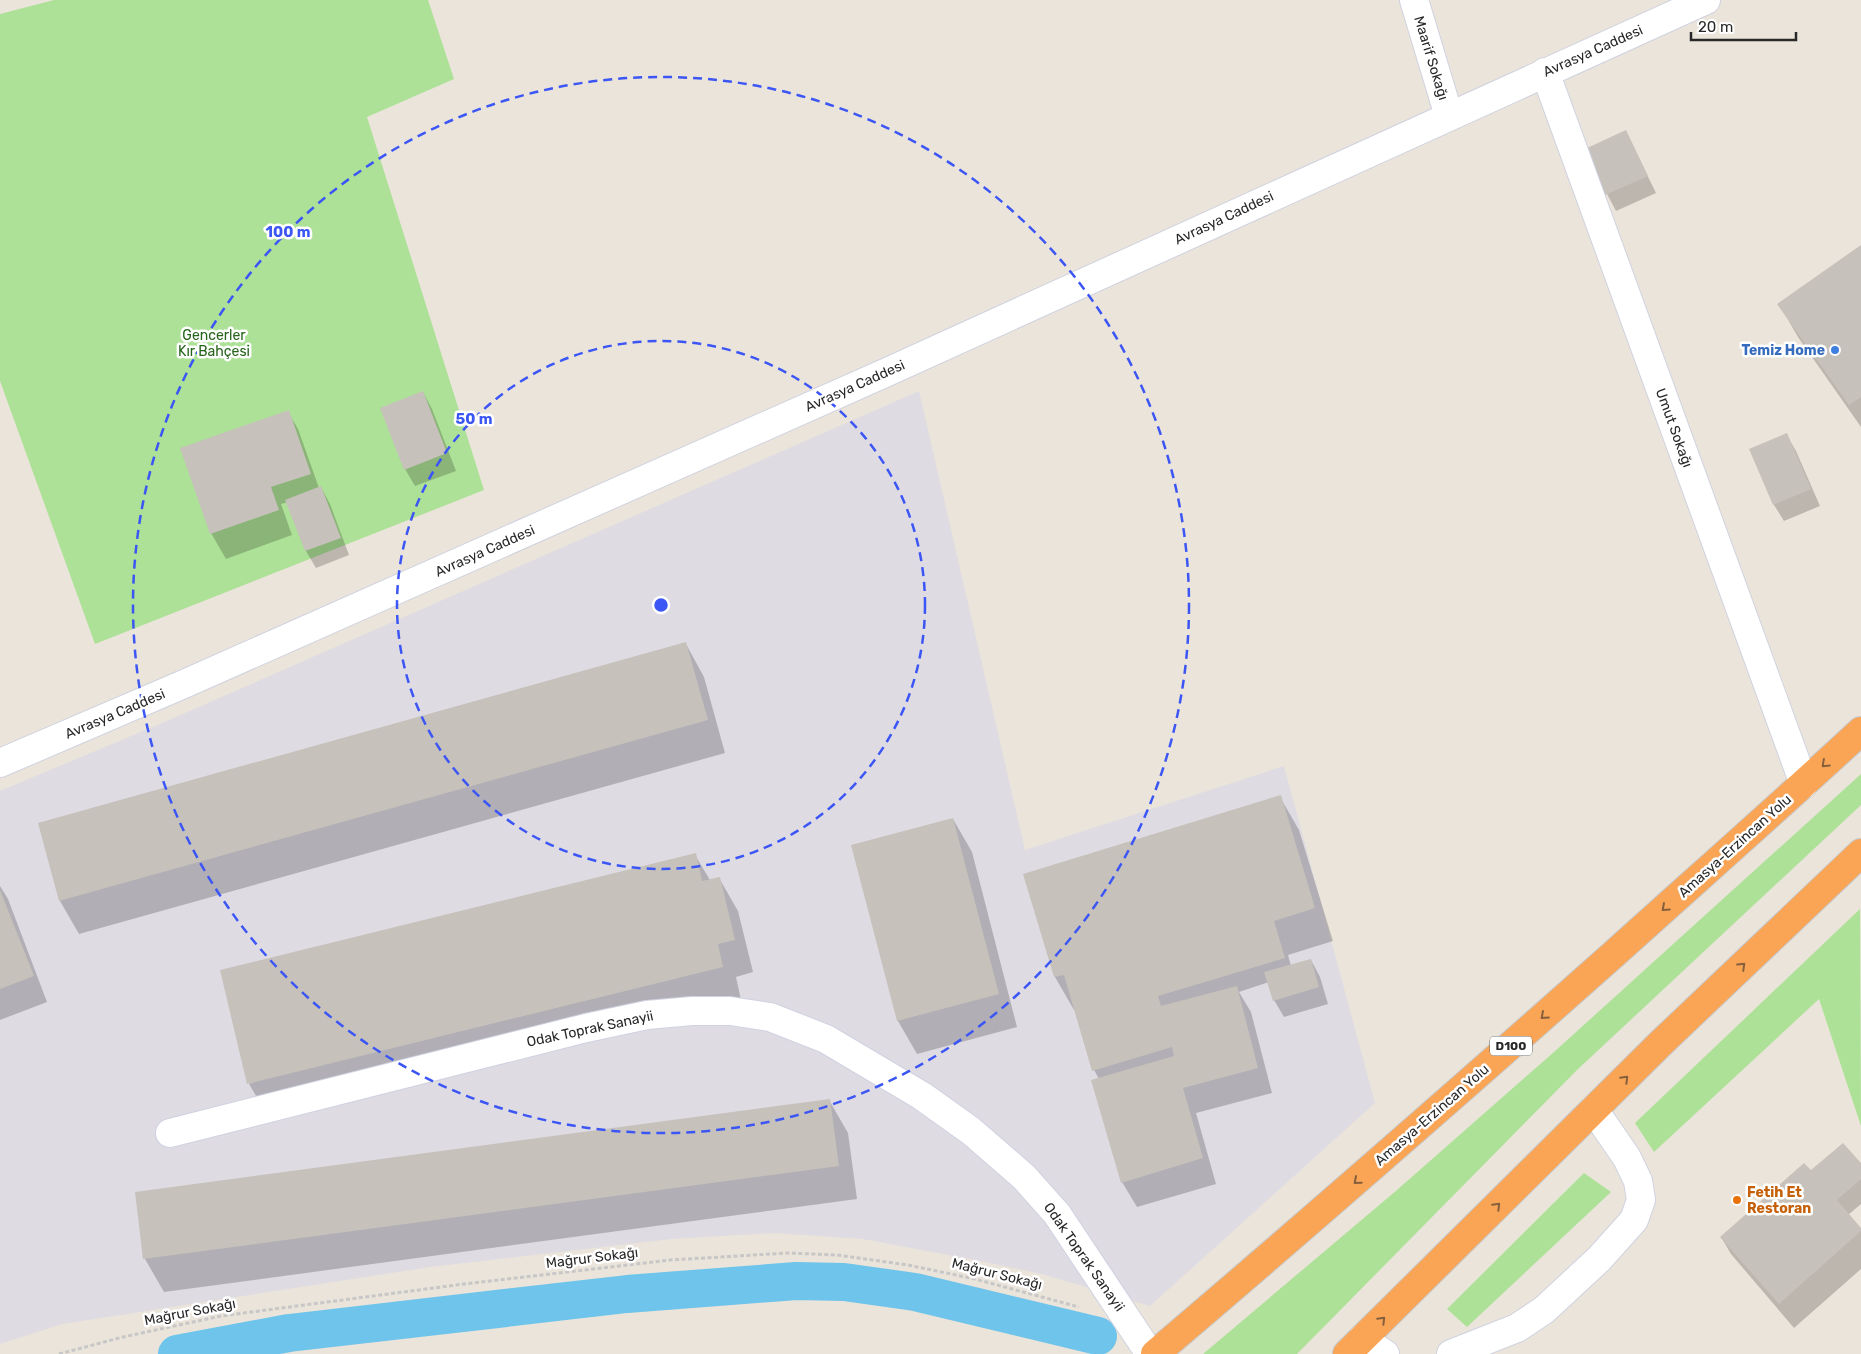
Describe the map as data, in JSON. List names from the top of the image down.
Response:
{
  "streets": {
    "highway": ["Amasya-Erzincan Yolu", "D100"],
    "street": [
      "Avrasya Caddesi",
      "Maarif Sokağı",
      "Umut Sokağı",
      "Odak Toprak Sanayii"
    ],
    "path": ["Mağrur Sokağı"]
  },
  "crossings": [
    ["Avrasya Caddesi", "Maarif Sokağı"],
    ["Avrasya Caddesi", "Umut Sokağı"],
    ["Umut Sokağı", "Amasya-Erzincan Yolu"]
  ],
  "parks": ["Gencerler Kır Bahçesi"],
  "places": ["Temiz Home", "Fetih Et Restoran"],
  "scale_bar": "20 m",
  "rings": ["100 m", "50 m"]
}
